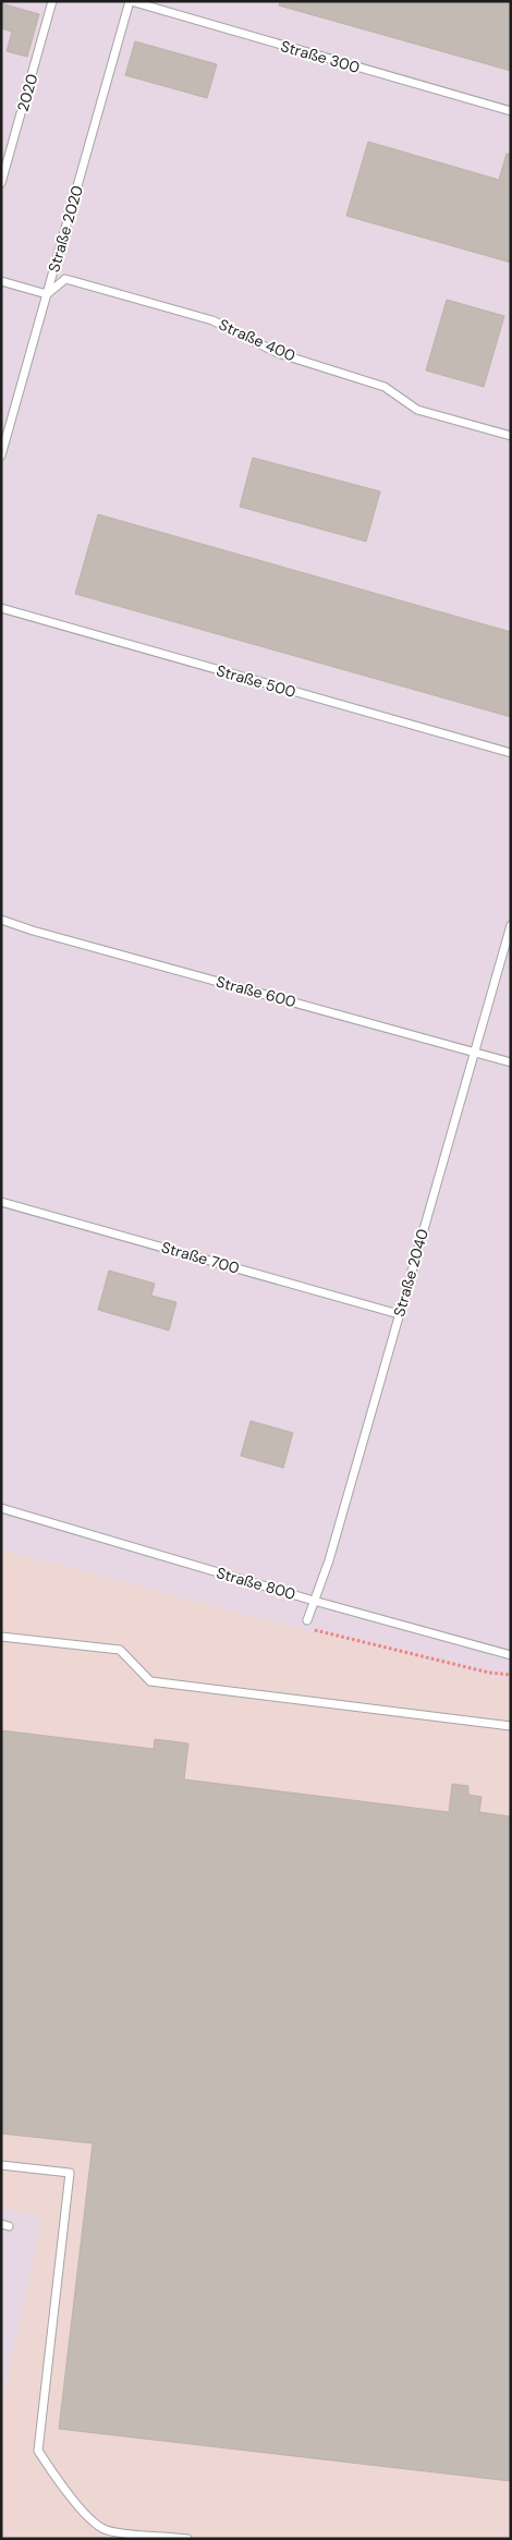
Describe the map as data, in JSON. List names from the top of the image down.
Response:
{
  "streets": {
    "lane": [
      "Straße 300",
      "2020",
      "Straße 2020",
      "Straße 400",
      "Straße 500",
      "Straße 600",
      "Straße 700",
      "Straße 2040",
      "Straße 800"
    ]
  },
  "crossings": [
    ["Straße 300", "Straße 2020"],
    ["Straße 2020", "Straße 400"],
    ["Straße 600", "Straße 2040"],
    ["Straße 700", "Straße 2040"],
    ["Straße 2040", "Straße 800"]
  ]
}
